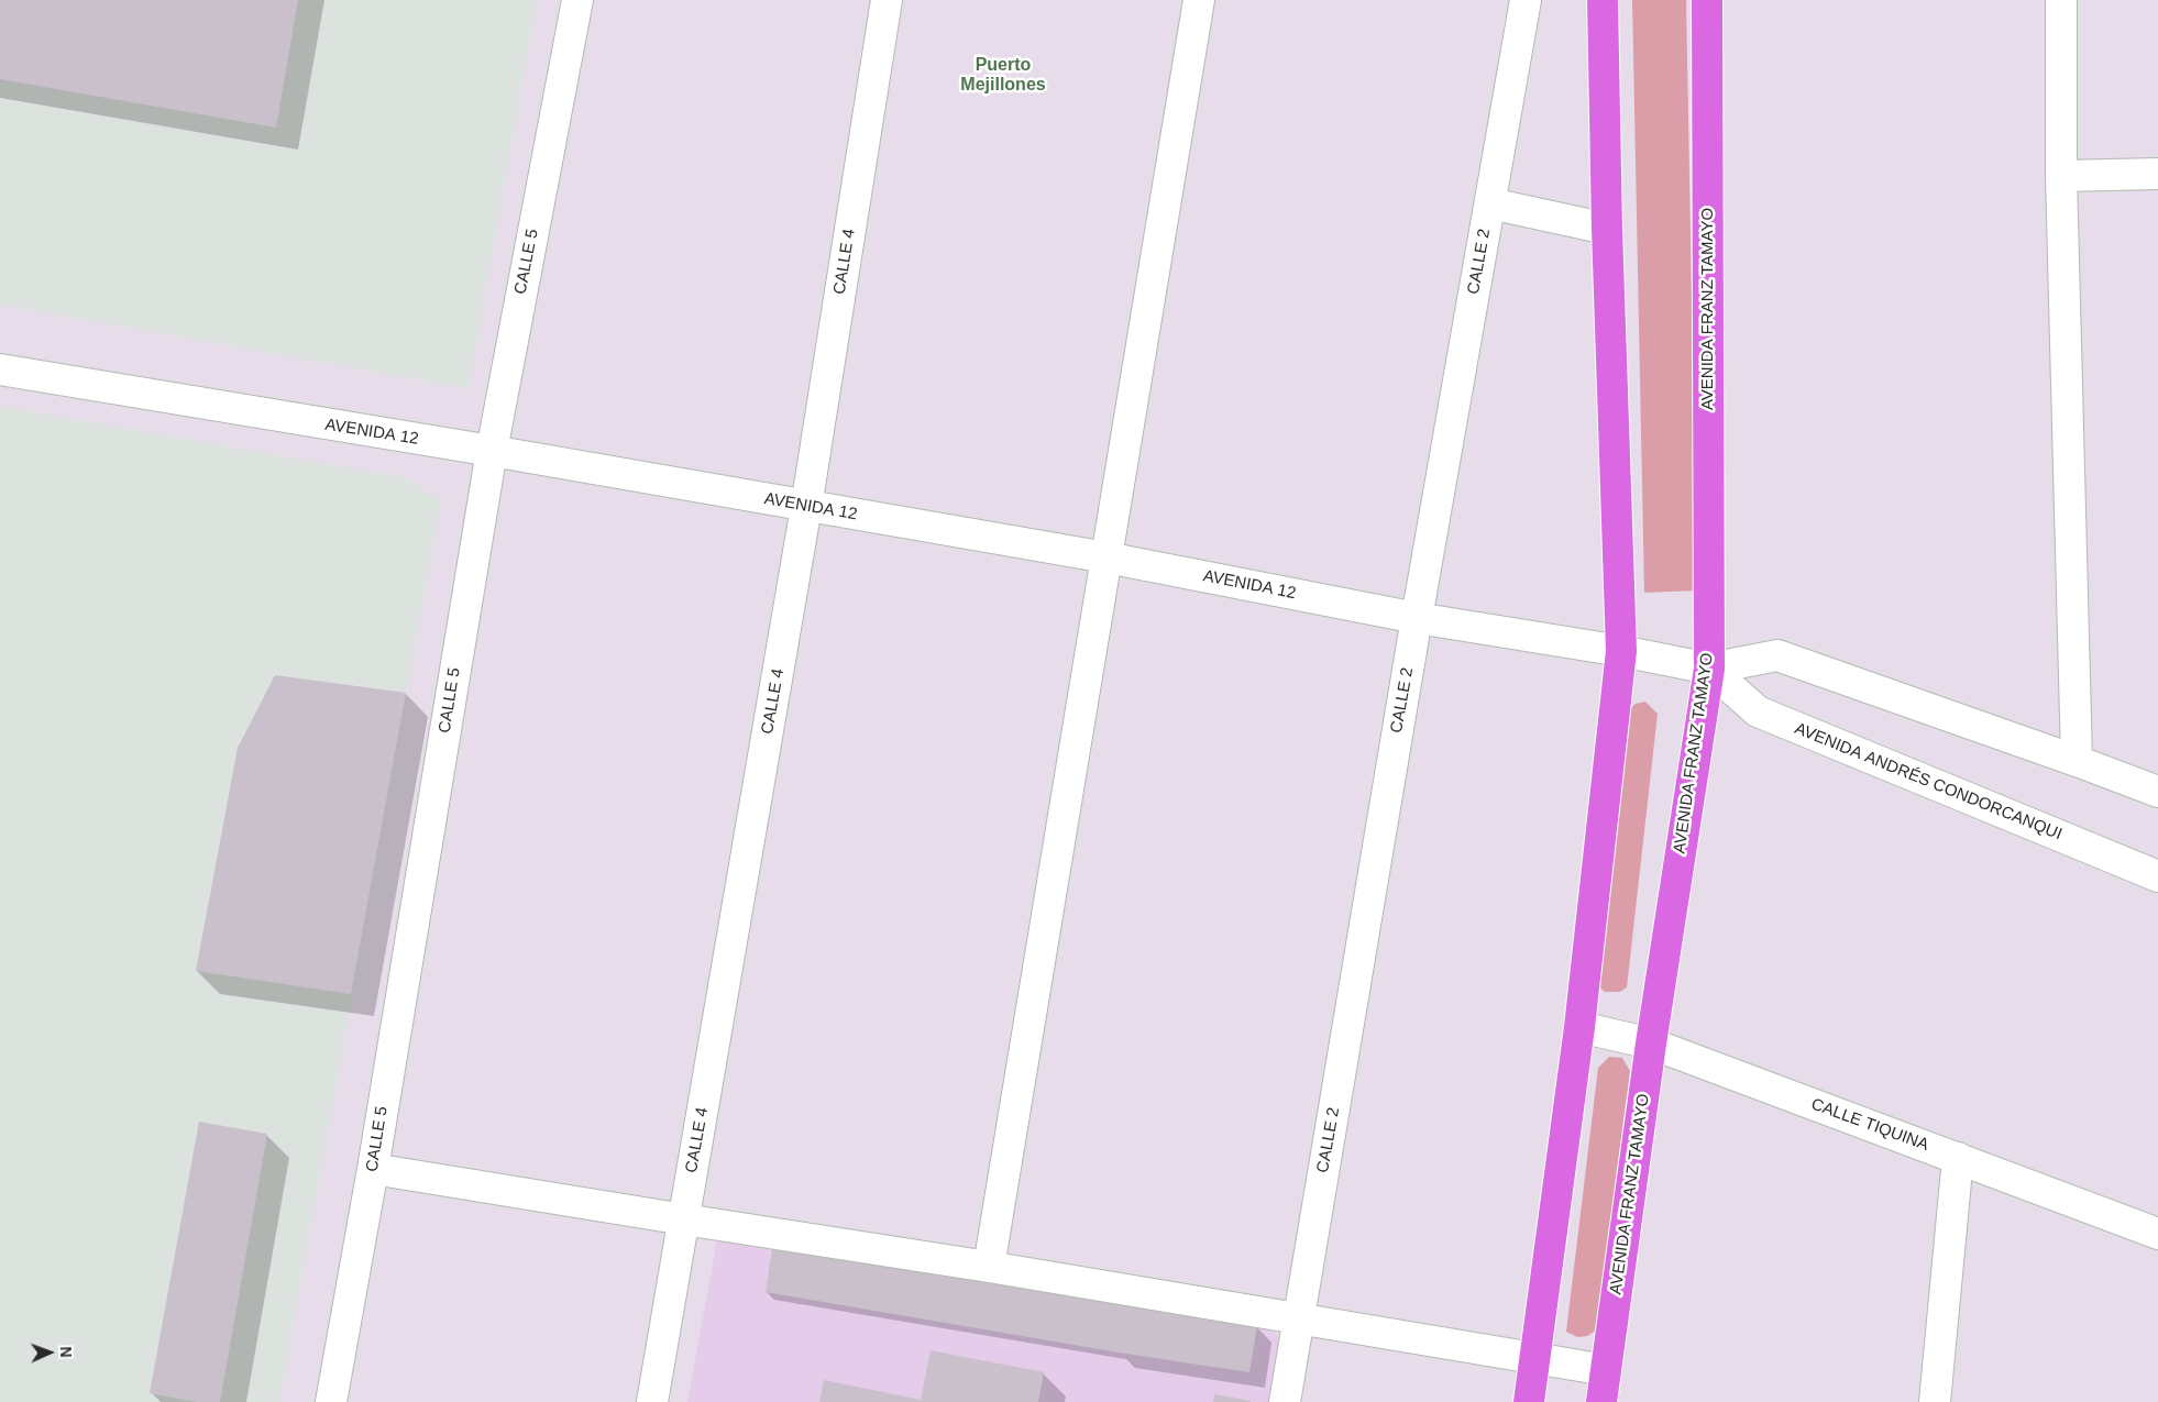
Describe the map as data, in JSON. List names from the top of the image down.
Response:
{
  "streets": {
    "main road": ["AVENIDA FRANZ TAMAYO"],
    "street": [
      "CALLE 5",
      "CALLE 4",
      "CALLE 2",
      "AVENIDA 12",
      "AVENIDA ANDRÉS CONDORCANQUI",
      "CALLE TIQUINA"
    ]
  },
  "crossings": [
    ["CALLE 5", "AVENIDA 12"],
    ["CALLE 4", "AVENIDA 12"],
    ["CALLE 2", "AVENIDA 12"],
    ["AVENIDA FRANZ TAMAYO", "AVENIDA ANDRÉS CONDORCANQUI"],
    ["AVENIDA FRANZ TAMAYO", "CALLE TIQUINA"]
  ],
  "districts": ["Puerto Mejillones"],
  "north": "right"
}
